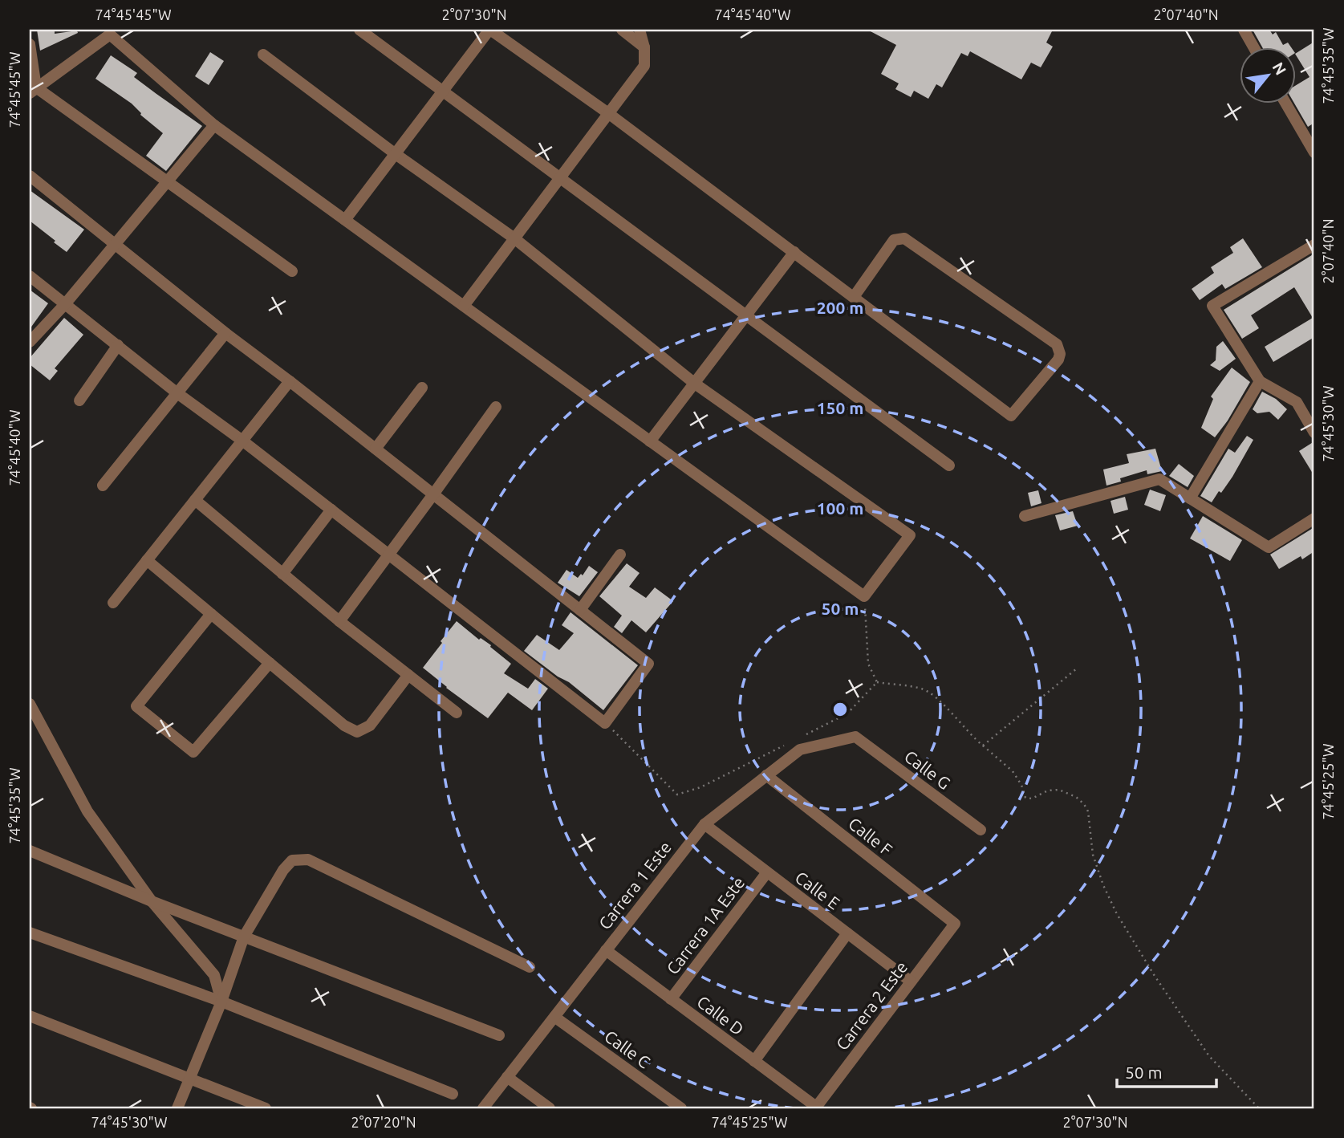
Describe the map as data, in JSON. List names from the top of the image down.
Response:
{
  "streets": {
    "street": [
      "Calle G",
      "Calle F",
      "Carrera 1 Este",
      "Calle E",
      "Carrera 1A Este",
      "Carrera 2 Este",
      "Calle D",
      "Calle C"
    ]
  },
  "crossings": [
    ["Calle G", "Carrera 1 Este"],
    ["Calle F", "Carrera 1 Este"],
    ["Calle F", "Carrera 2 Este"],
    ["Carrera 1 Este", "Calle E"],
    ["Carrera 1 Este", "Calle D"],
    ["Carrera 1 Este", "Calle C"],
    ["Calle E", "Carrera 1A Este"],
    ["Calle E", "Carrera 2 Este"],
    ["Carrera 1A Este", "Calle D"],
    ["Carrera 2 Este", "Calle D"]
  ],
  "scale_bar": "50 m",
  "north": "top right",
  "coordinates": [
    "74°45'45\"W",
    "2°07'30\"N",
    "74°45'40\"W",
    "2°07'40\"N",
    "74°45'35\"W",
    "74°45'30\"W",
    "74°45'25\"W",
    "2°07'20\"N"
  ],
  "rings": [
    "200 m",
    "150 m",
    "100 m",
    "50 m"
  ]
}
